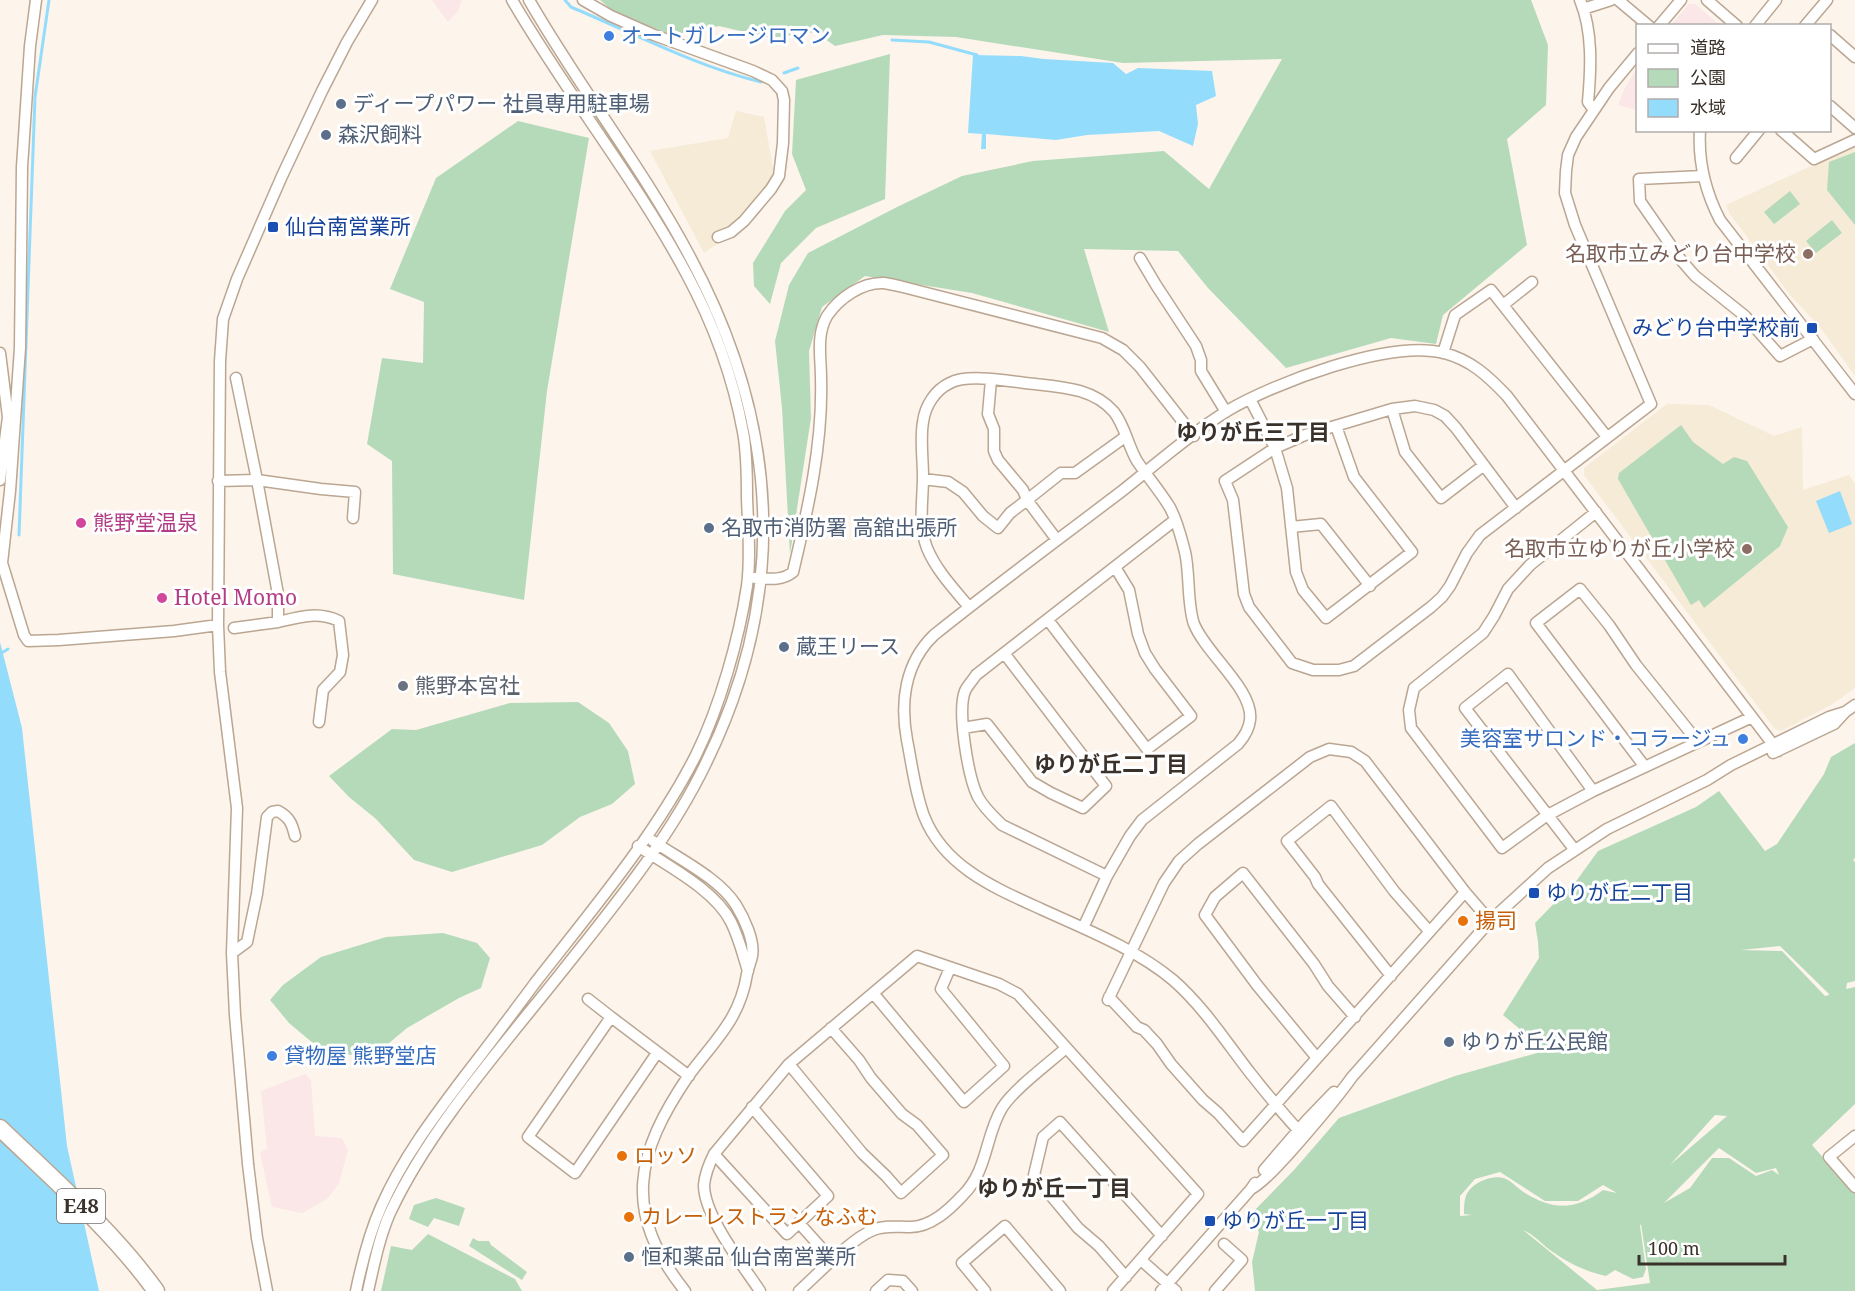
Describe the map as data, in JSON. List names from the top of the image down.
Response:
{
  "streets": {
    "highway": ["E48"]
  },
  "districts": ["ゆりが丘三丁目", "ゆりが丘二丁目", "ゆりが丘一丁目"],
  "places": {
    "other": [
      "オートガレージロマン",
      "ディープパワー 社員専用駐車場",
      "森沢飼料",
      "名取市立みどり台中学校",
      "熊野堂温泉",
      "名取市消防署 高舘出張所",
      "名取市立ゆりが丘小学校",
      "Hotel Momo",
      "蔵王リース",
      "熊野本宮社",
      "美容室サロンド・コラージュ",
      "揚司",
      "ゆりが丘公民館",
      "貸物屋 熊野堂店",
      "ロッソ",
      "カレーレストラン なふむ",
      "恒和薬品 仙台南営業所"
    ],
    "transit": [
      "仙台南営業所",
      "みどり台中学校前",
      "ゆりが丘二丁目",
      "ゆりが丘一丁目"
    ]
  },
  "legend": ["道路", "公園", "水域"],
  "scale_bar": "100 m"
}
